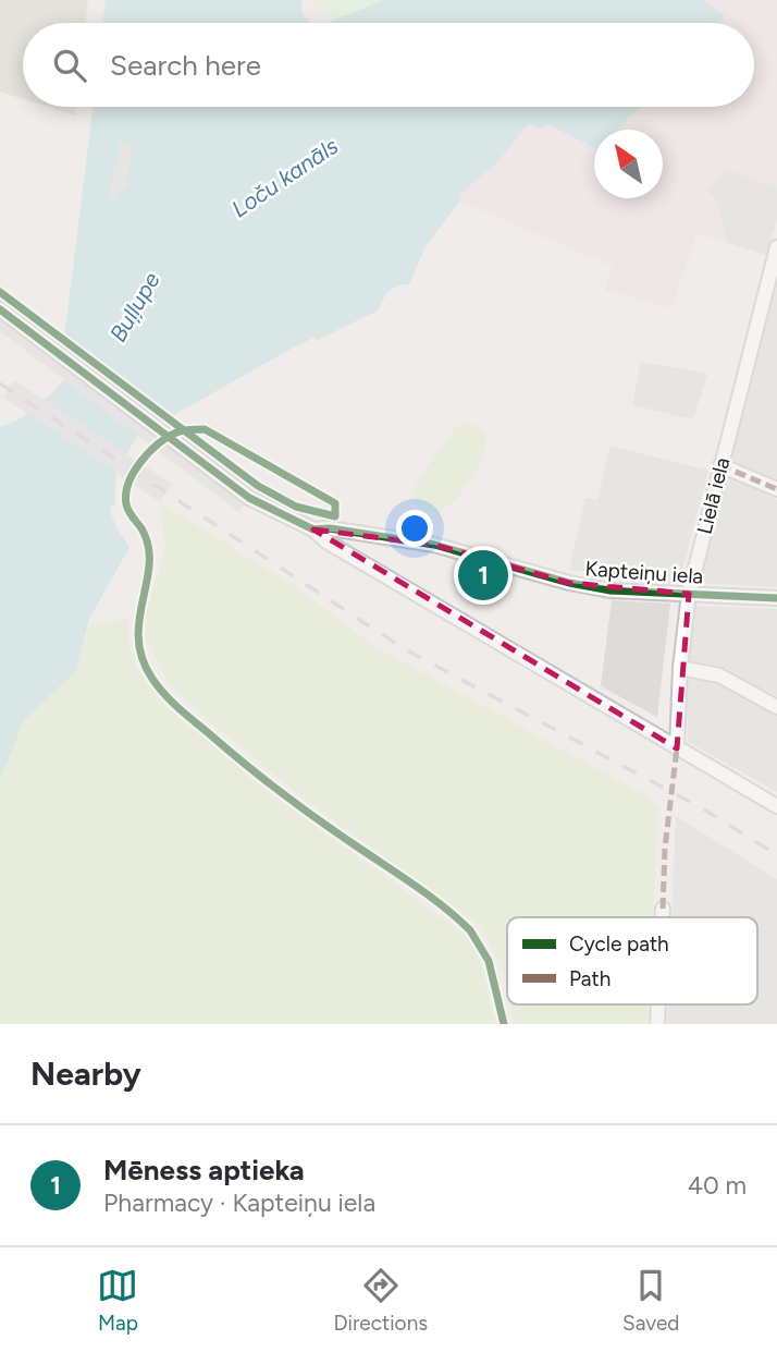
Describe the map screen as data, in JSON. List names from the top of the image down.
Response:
{
  "streets": {
    "street": ["Lielā iela", "Kapteiņu iela"]
  },
  "crossings": [
    ["Lielā iela", "Kapteiņu iela"]
  ],
  "water": ["Loču kanāls", "Buļļupe"],
  "legend": ["Cycle path", "Path"],
  "north": "top left",
  "page": {
    "search": "Search here",
    "pins": "1",
    "heading": "Nearby",
    "list": [
      {
        "mark": "1",
        "name": "Mēness aptieka",
        "note": "Pharmacy · Kapteiņu iela",
        "value": "40 m"
      }
    ],
    "nav": ["Map", "Directions", "Saved"]
  }
}
